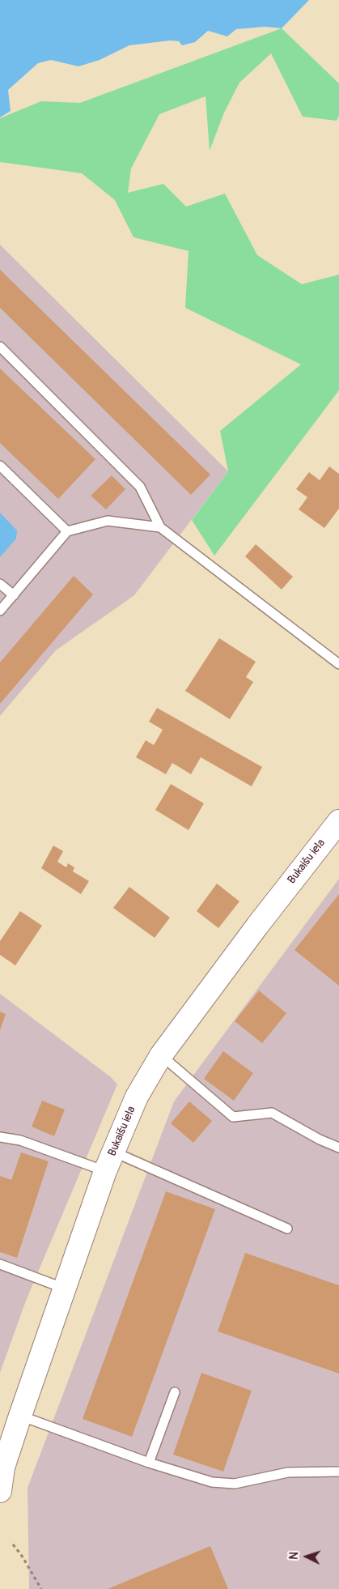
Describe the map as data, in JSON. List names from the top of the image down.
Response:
{
  "streets": {
    "street": ["Bukaišu iela"]
  },
  "north": "left"
}
